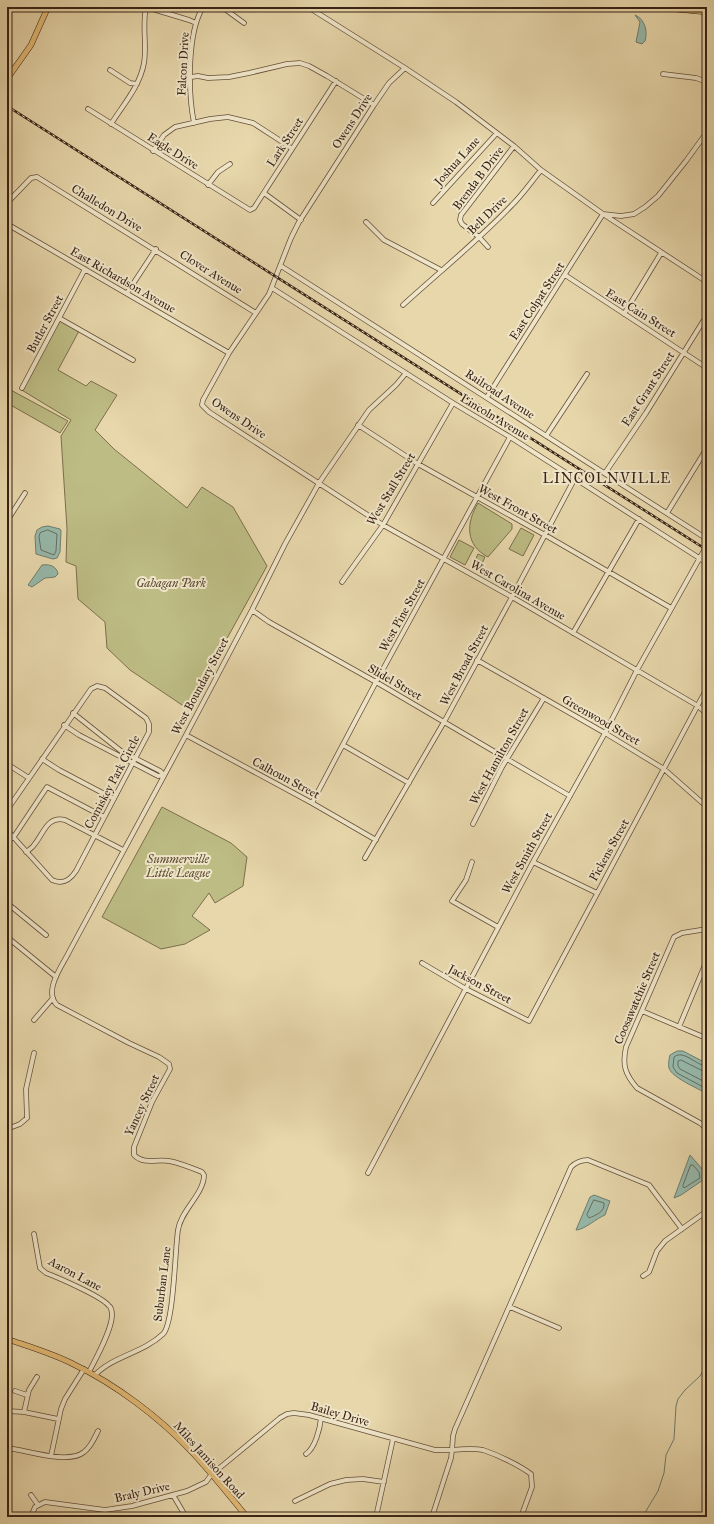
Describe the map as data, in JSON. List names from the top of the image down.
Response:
{
  "streets": {
    "main road": ["Miles Jamison Road"],
    "street": [
      "Falcon Drive",
      "Owens Drive",
      "Lark Street",
      "Eagle Drive",
      "Joshua Lane",
      "Brenda B Drive",
      "Challedon Drive",
      "Bell Drive",
      "Clover Avenue",
      "East Richardson Avenue",
      "East Colpat Street",
      "East Cain Street",
      "Butler Street",
      "East Grant Street",
      "Railroad Avenue",
      "Lincoln Avenue",
      "West Stall Street",
      "West Front Street",
      "West Carolina Avenue",
      "West Pine Street",
      "West Broad Street",
      "Slidel Street",
      "West Boundary Street",
      "Greenwood Street",
      "West Hamilton Street",
      "Calhoun Street",
      "Comiskey Park Circle",
      "Pickens Street",
      "West Smith Street",
      "Jackson Street",
      "Coosawatchie Street",
      "Yancey Street",
      "Aaron Lane",
      "Suburban Lane",
      "Bailey Drive",
      "Braly Drive"
    ]
  },
  "crossings": [
    ["Owens Drive", "Clover Avenue"],
    ["Owens Drive", "East Richardson Avenue"],
    ["Owens Drive", "Railroad Avenue"],
    ["Owens Drive", "Lincoln Avenue"],
    ["Owens Drive", "West Carolina Avenue"],
    ["Owens Drive", "West Boundary Street"],
    ["Lark Street", "Eagle Drive"],
    ["Brenda B Drive", "Bell Drive"],
    ["Challedon Drive", "Clover Avenue"],
    ["East Richardson Avenue", "Butler Street"],
    ["East Colpat Street", "East Cain Street"],
    ["East Colpat Street", "Railroad Avenue"],
    ["East Cain Street", "East Grant Street"],
    ["East Grant Street", "Railroad Avenue"],
    ["Lincoln Avenue", "West Stall Street"],
    ["Lincoln Avenue", "West Pine Street"],
    ["Lincoln Avenue", "West Broad Street"],
    ["Lincoln Avenue", "West Boundary Street"],
    ["Lincoln Avenue", "West Smith Street"],
    ["West Stall Street", "West Front Street"],
    ["West Stall Street", "West Carolina Avenue"],
    ["West Front Street", "West Pine Street"],
    ["West Front Street", "West Broad Street"],
    ["West Front Street", "West Boundary Street"],
    ["West Front Street", "West Smith Street"],
    ["West Carolina Avenue", "West Pine Street"],
    ["West Carolina Avenue", "West Broad Street"],
    ["West Carolina Avenue", "West Boundary Street"],
    ["West Carolina Avenue", "Pickens Street"],
    ["West Carolina Avenue", "West Smith Street"],
    ["West Pine Street", "Slidel Street"],
    ["West Pine Street", "Calhoun Street"],
    ["West Broad Street", "Slidel Street"],
    ["West Broad Street", "Greenwood Street"],
    ["West Broad Street", "Calhoun Street"],
    ["Slidel Street", "West Boundary Street"],
    ["Slidel Street", "West Hamilton Street"],
    ["Slidel Street", "West Smith Street"],
    ["West Boundary Street", "Calhoun Street"],
    ["West Boundary Street", "Yancey Street"],
    ["Greenwood Street", "West Hamilton Street"],
    ["Greenwood Street", "Pickens Street"],
    ["Greenwood Street", "West Smith Street"],
    ["Pickens Street", "Jackson Street"],
    ["West Smith Street", "Jackson Street"],
    ["Yancey Street", "Suburban Lane"],
    ["Aaron Lane", "Miles Jamison Road"],
    ["Suburban Lane", "Miles Jamison Road"],
    ["Bailey Drive", "Miles Jamison Road"],
    ["Bailey Drive", "Braly Drive"],
    ["Miles Jamison Road", "Braly Drive"]
  ],
  "districts": ["LINCOLNVILLE"],
  "parks": ["Gahagan Park", "Summerville Little League"]
}
